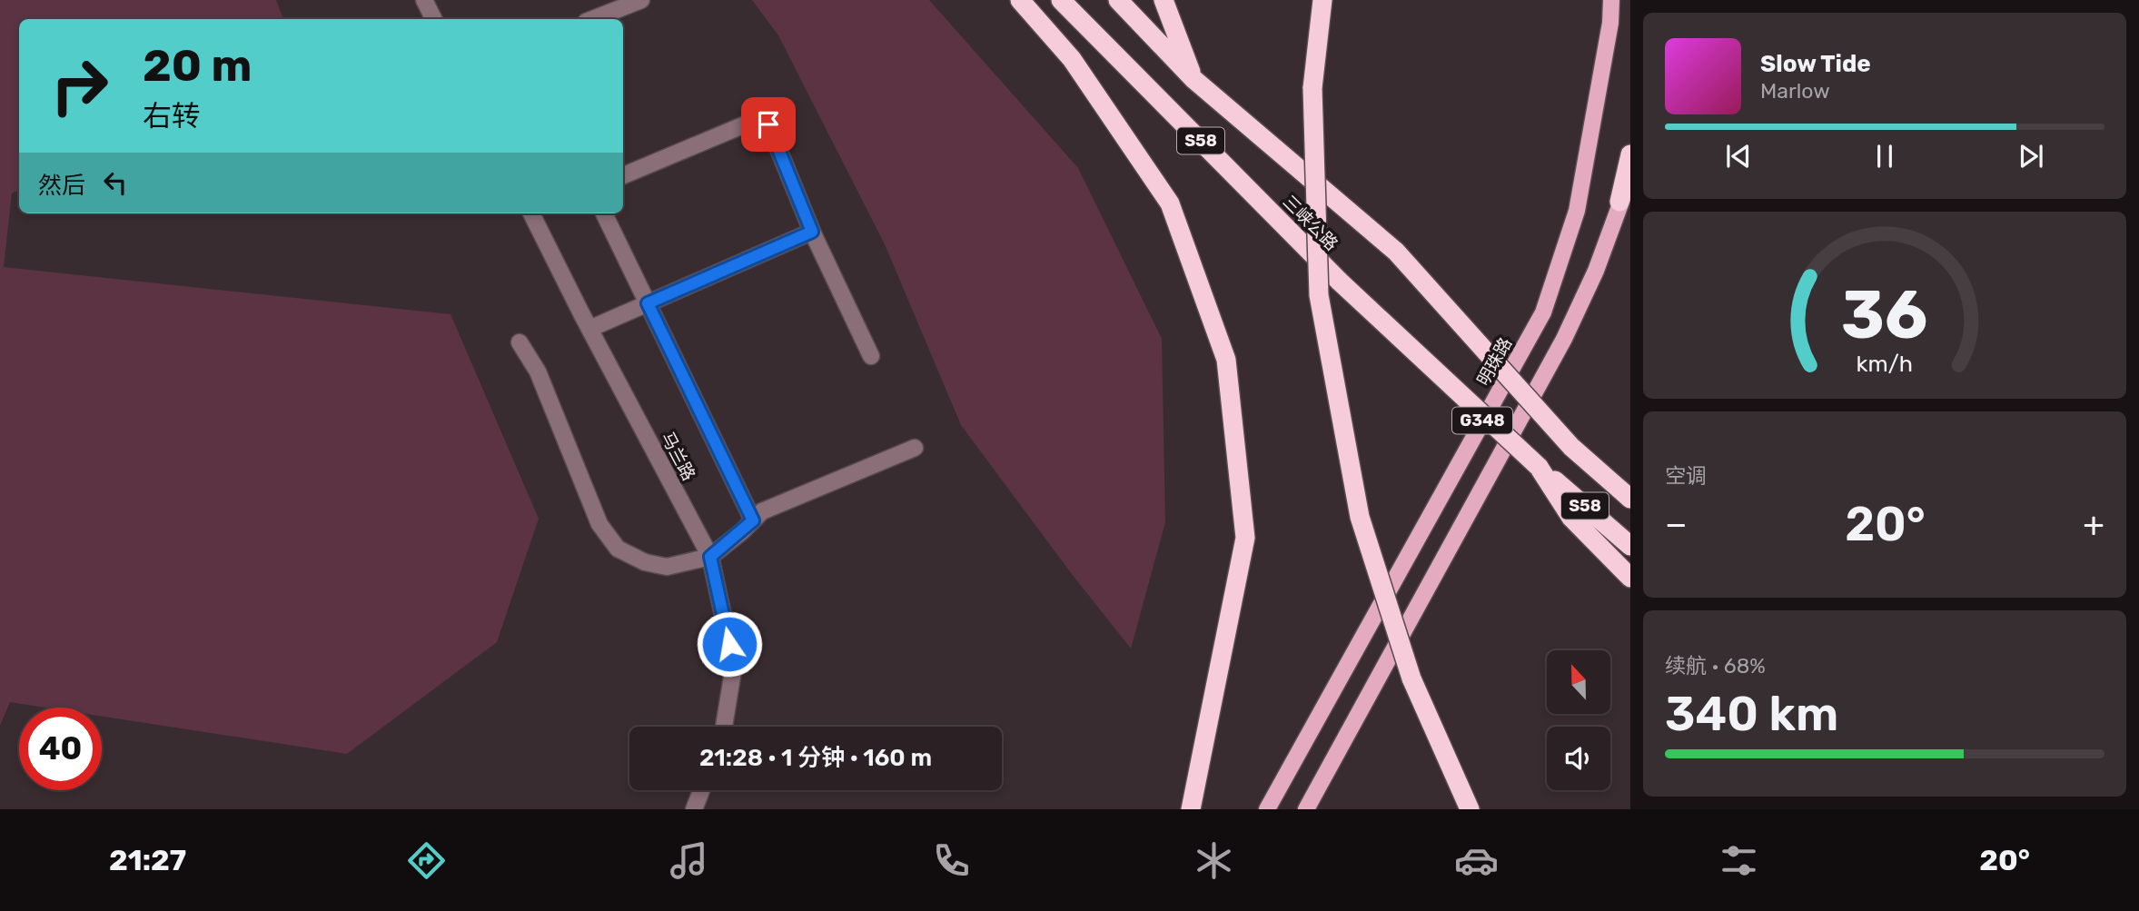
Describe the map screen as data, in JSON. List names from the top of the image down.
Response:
{
  "streets": {
    "highway": ["S58", "三峡公路"],
    "main road": ["明珠路", "G348"],
    "street": ["马兰路"]
  },
  "crossings": [
    ["S58", "三峡公路"]
  ],
  "north": "top",
  "page": {
    "turn": ["20 m", "右转"],
    "song": ["Slow Tide", "Marlow"],
    "then": "然后",
    "tile": [
      "空调",
      ["续航 · 68%", "340 km"]
    ],
    "heat": ["−", "20°", "+"],
    "limit": "40",
    "trip": "21:28 · 1 分钟 · 160 m",
    "tabs": ["21:27", "20°"],
    "gauge": ["36", "km/h"]
  }
}
